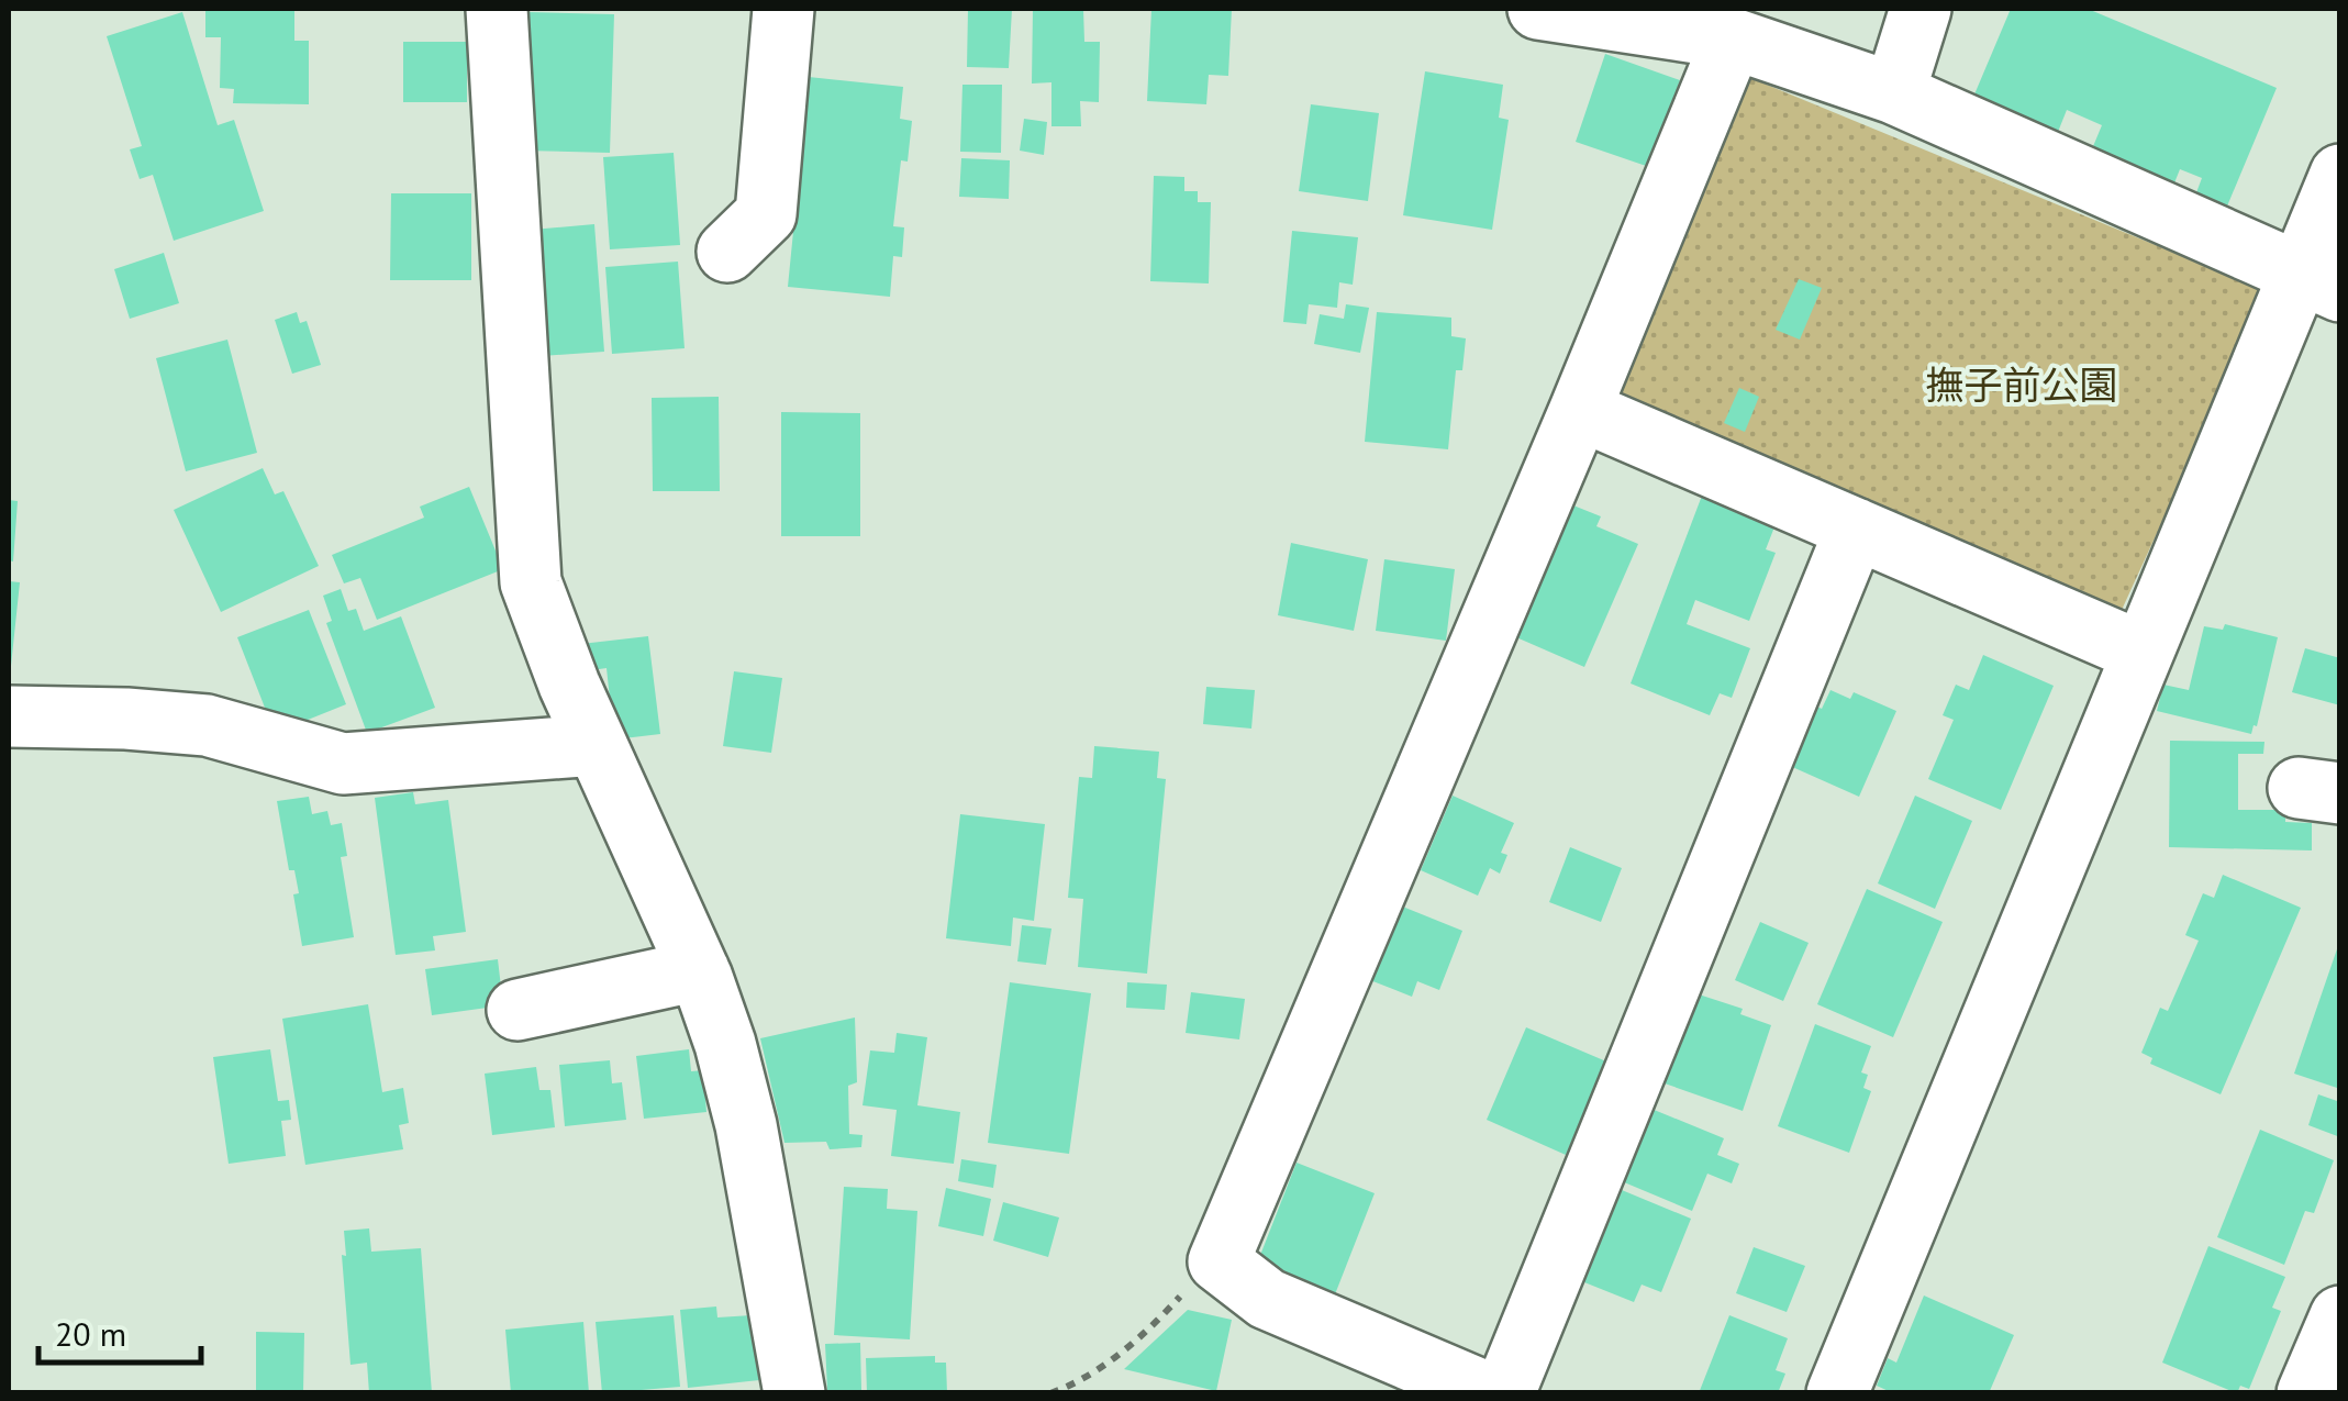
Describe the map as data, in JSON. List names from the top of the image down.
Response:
{
  "parks": ["撫子前公園"],
  "scale_bar": "20 m"
}
